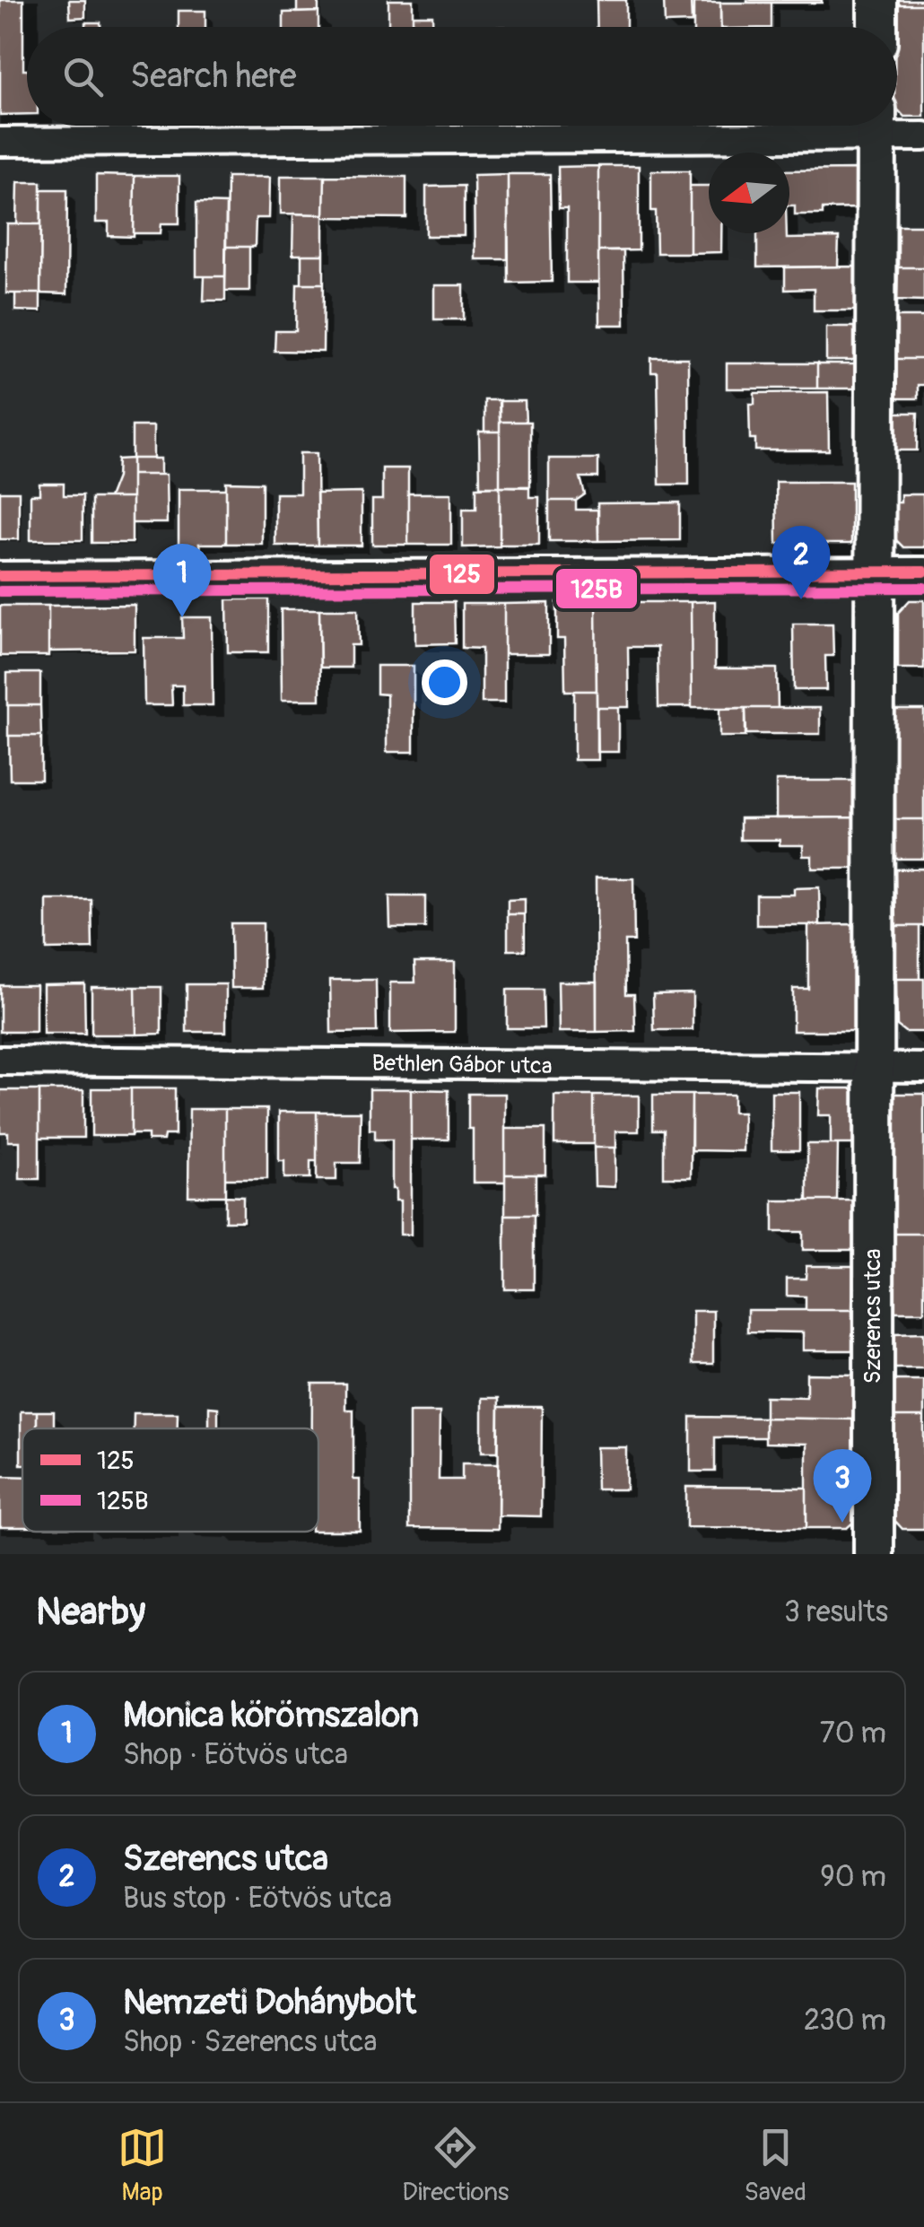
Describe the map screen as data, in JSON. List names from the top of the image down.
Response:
{
  "streets": {
    "street": ["Bethlen Gábor utca", "Szerencs utca"]
  },
  "crossings": [
    ["Bethlen Gábor utca", "Szerencs utca"]
  ],
  "lines": ["transit line 125", "transit line 125B"],
  "legend": ["125", "125B"],
  "north": "left",
  "page": {
    "search": "Search here",
    "pins": ["2", "1", "3"],
    "heading": ["Nearby", "3 results"],
    "list": [
      {
        "mark": "1",
        "name": "Monica körömszalon",
        "note": "Shop · Eötvös utca",
        "value": "70 m"
      },
      {
        "mark": "2",
        "name": "Szerencs utca",
        "note": "Bus stop · Eötvös utca",
        "value": "90 m"
      },
      {
        "mark": "3",
        "name": "Nemzeti Dohánybolt",
        "note": "Shop · Szerencs utca",
        "value": "230 m"
      }
    ],
    "nav": ["Map", "Directions", "Saved"]
  }
}
